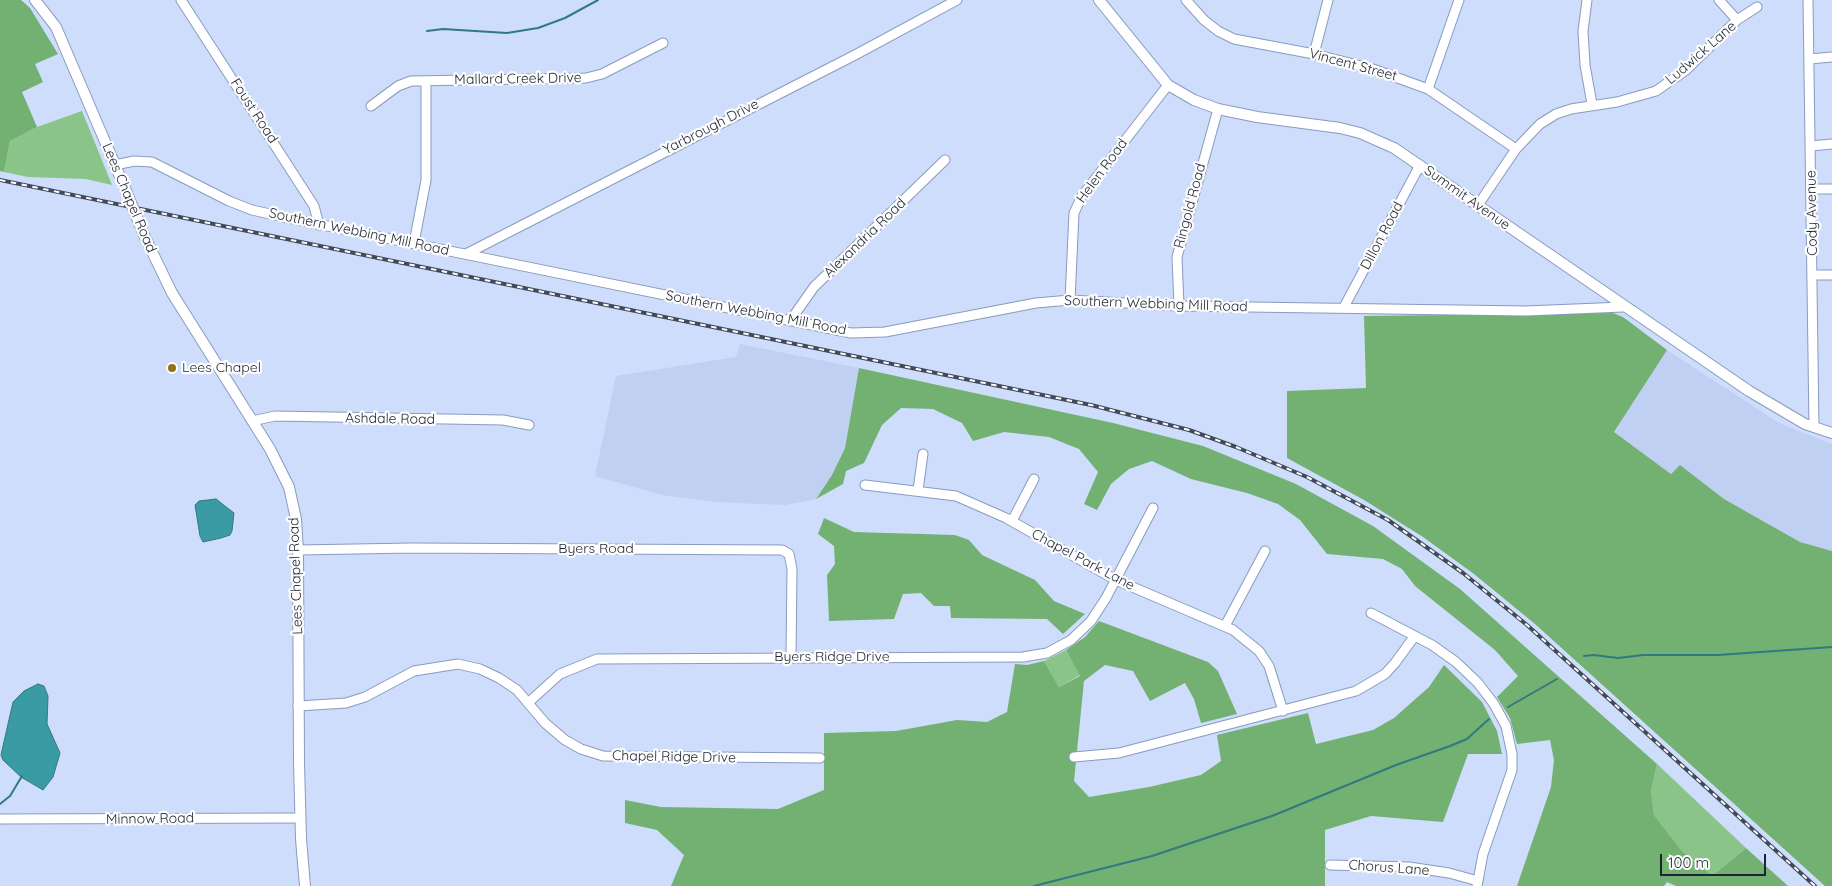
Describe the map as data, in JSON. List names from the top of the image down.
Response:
{
  "streets": {
    "main road": ["Lees Chapel Road", "Summit Avenue"],
    "street": [
      "Ludwick Lane",
      "Vincent Street",
      "Mallard Creek Drive",
      "Foust Road",
      "Yarbrough Drive",
      "Helen Road",
      "Ringold Road",
      "Cody Avenue",
      "Southern Webbing Mill Road",
      "Dillon Road",
      "Alexandria Road",
      "Ashdale Road",
      "Byers Road",
      "Chapel Park Lane",
      "Byers Ridge Drive",
      "Chapel Ridge Drive",
      "Minnow Road",
      "Chorus Lane"
    ]
  },
  "crossings": [
    ["Ludwick Lane", "Vincent Street"],
    ["Ludwick Lane", "Summit Avenue"],
    ["Foust Road", "Southern Webbing Mill Road"],
    ["Yarbrough Drive", "Southern Webbing Mill Road"],
    ["Helen Road", "Summit Avenue"],
    ["Helen Road", "Southern Webbing Mill Road"],
    ["Lees Chapel Road", "Southern Webbing Mill Road"],
    ["Lees Chapel Road", "Ashdale Road"],
    ["Lees Chapel Road", "Byers Road"],
    ["Lees Chapel Road", "Chapel Ridge Drive"],
    ["Lees Chapel Road", "Minnow Road"],
    ["Summit Avenue", "Ringold Road"],
    ["Summit Avenue", "Cody Avenue"],
    ["Summit Avenue", "Southern Webbing Mill Road"],
    ["Summit Avenue", "Dillon Road"],
    ["Ringold Road", "Southern Webbing Mill Road"],
    ["Southern Webbing Mill Road", "Dillon Road"],
    ["Southern Webbing Mill Road", "Alexandria Road"],
    ["Byers Road", "Byers Ridge Drive"],
    ["Chapel Park Lane", "Byers Ridge Drive"],
    ["Byers Ridge Drive", "Chapel Ridge Drive"]
  ],
  "places": ["Lees Chapel"],
  "scale_bar": "100 m"
}
